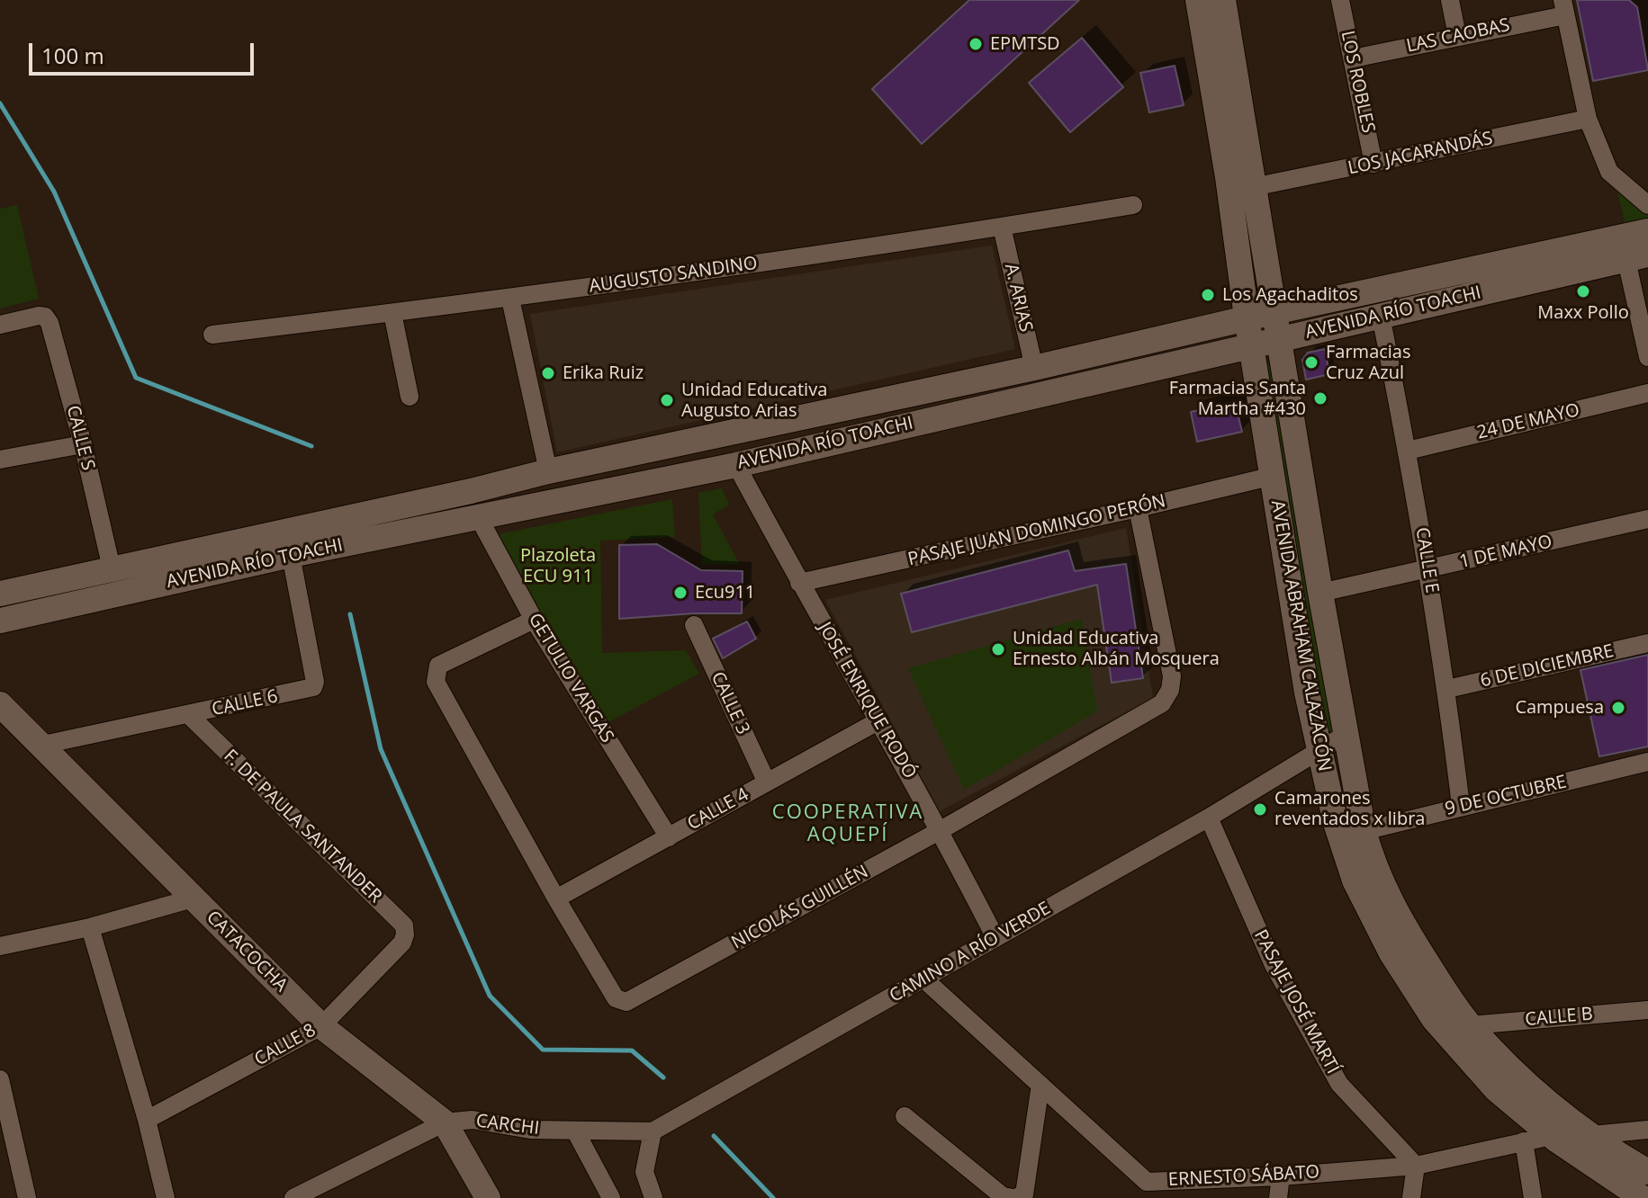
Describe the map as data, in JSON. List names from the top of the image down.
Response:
{
  "streets": {
    "main road": ["AVENIDA RÍO TOACHI", "AVENIDA ABRAHAM CALAZACÓN", "CATACOCHA"],
    "street": [
      "LAS CAOBAS",
      "LOS ROBLES",
      "LOS JACARANDÁS",
      "AUGUSTO SANDINO",
      "A. ARIAS",
      "24 DE MAYO",
      "CALLE S",
      "PASAJE JUAN DOMINGO PERÓN",
      "1 DE MAYO",
      "CALLE E",
      "6 DE DICIEMBRE",
      "GETULIO VARGAS",
      "JOSÉ ENRIQUE RODÓ",
      "CALLE 6",
      "CALLE 3",
      "9 DE OCTUBRE",
      "CALLE 4",
      "F. DE PAULA SANTANDER",
      "NICOLÁS GUILLÉN",
      "CAMINO A RÍO VERDE",
      "PASAJE JOSÉ MARTÍ",
      "CALLE B",
      "CALLE 8",
      "CARCHI",
      "ERNESTO SÁBATO"
    ]
  },
  "crossings": [
    ["LAS CAOBAS", "LOS ROBLES"],
    ["LOS ROBLES", "LOS JACARANDÁS"],
    ["LOS JACARANDÁS", "AVENIDA ABRAHAM CALAZACÓN"],
    ["AUGUSTO SANDINO", "A. ARIAS"],
    ["A. ARIAS", "AVENIDA RÍO TOACHI"],
    ["AVENIDA RÍO TOACHI", "CALLE S"],
    ["AVENIDA RÍO TOACHI", "CALLE E"],
    ["AVENIDA RÍO TOACHI", "AVENIDA ABRAHAM CALAZACÓN"],
    ["AVENIDA RÍO TOACHI", "GETULIO VARGAS"],
    ["AVENIDA RÍO TOACHI", "JOSÉ ENRIQUE RODÓ"],
    ["AVENIDA RÍO TOACHI", "CALLE 6"],
    ["24 DE MAYO", "CALLE E"],
    ["PASAJE JUAN DOMINGO PERÓN", "AVENIDA ABRAHAM CALAZACÓN"],
    ["PASAJE JUAN DOMINGO PERÓN", "JOSÉ ENRIQUE RODÓ"],
    ["PASAJE JUAN DOMINGO PERÓN", "NICOLÁS GUILLÉN"],
    ["1 DE MAYO", "CALLE E"],
    ["1 DE MAYO", "AVENIDA ABRAHAM CALAZACÓN"],
    ["CALLE E", "6 DE DICIEMBRE"],
    ["CALLE E", "9 DE OCTUBRE"],
    ["AVENIDA ABRAHAM CALAZACÓN", "9 DE OCTUBRE"],
    ["AVENIDA ABRAHAM CALAZACÓN", "CAMINO A RÍO VERDE"],
    ["AVENIDA ABRAHAM CALAZACÓN", "CALLE B"],
    ["AVENIDA ABRAHAM CALAZACÓN", "ERNESTO SÁBATO"],
    ["GETULIO VARGAS", "CALLE 4"],
    ["GETULIO VARGAS", "NICOLÁS GUILLÉN"],
    ["JOSÉ ENRIQUE RODÓ", "CALLE 4"],
    ["JOSÉ ENRIQUE RODÓ", "NICOLÁS GUILLÉN"],
    ["JOSÉ ENRIQUE RODÓ", "CAMINO A RÍO VERDE"],
    ["CALLE 6", "F. DE PAULA SANTANDER"],
    ["CALLE 6", "CATACOCHA"],
    ["CALLE 3", "CALLE 4"],
    ["CALLE 4", "NICOLÁS GUILLÉN"],
    ["F. DE PAULA SANTANDER", "CALLE 8"],
    ["CATACOCHA", "CALLE 8"],
    ["CATACOCHA", "CARCHI"],
    ["CAMINO A RÍO VERDE", "PASAJE JOSÉ MARTÍ"],
    ["CAMINO A RÍO VERDE", "CARCHI"],
    ["CAMINO A RÍO VERDE", "ERNESTO SÁBATO"],
    ["PASAJE JOSÉ MARTÍ", "ERNESTO SÁBATO"]
  ],
  "districts": ["COOPERATIVA AQUEPÍ"],
  "parks": ["Plazoleta ECU 911"],
  "places": [
    "EPMTSD",
    "Maxx Pollo",
    "Los Agachaditos",
    "Farmacias Cruz Azul",
    "Erika Ruiz",
    "Farmacias Santa Martha #430",
    "Unidad Educativa Augusto Arias",
    "Ecu911",
    "Unidad Educativa Ernesto Albán Mosquera",
    "Campuesa",
    "Camarones reventados x libra"
  ],
  "scale_bar": "100 m"
}
